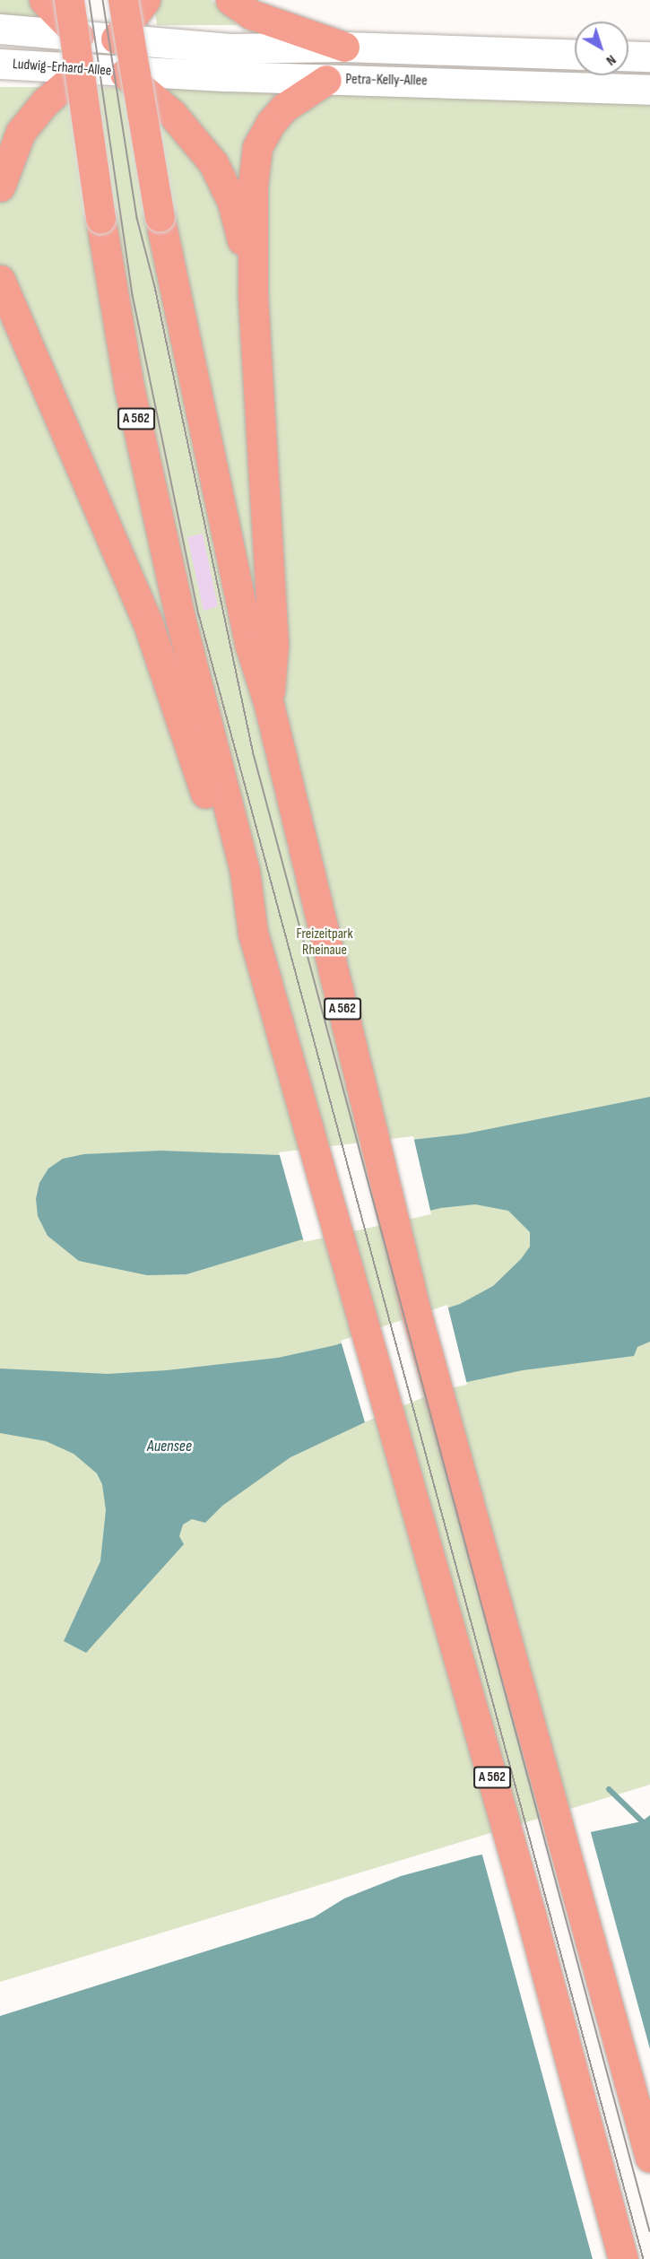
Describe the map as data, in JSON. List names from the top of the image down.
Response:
{
  "streets": {
    "highway": ["A 562"],
    "main road": ["Ludwig-Erhard-Allee", "Petra-Kelly-Allee"]
  },
  "crossings": [
    ["Ludwig-Erhard-Allee", "Petra-Kelly-Allee"]
  ],
  "water": ["Auensee"],
  "parks": ["Freizeitpark Rheinaue"],
  "north": "bottom right"
}
